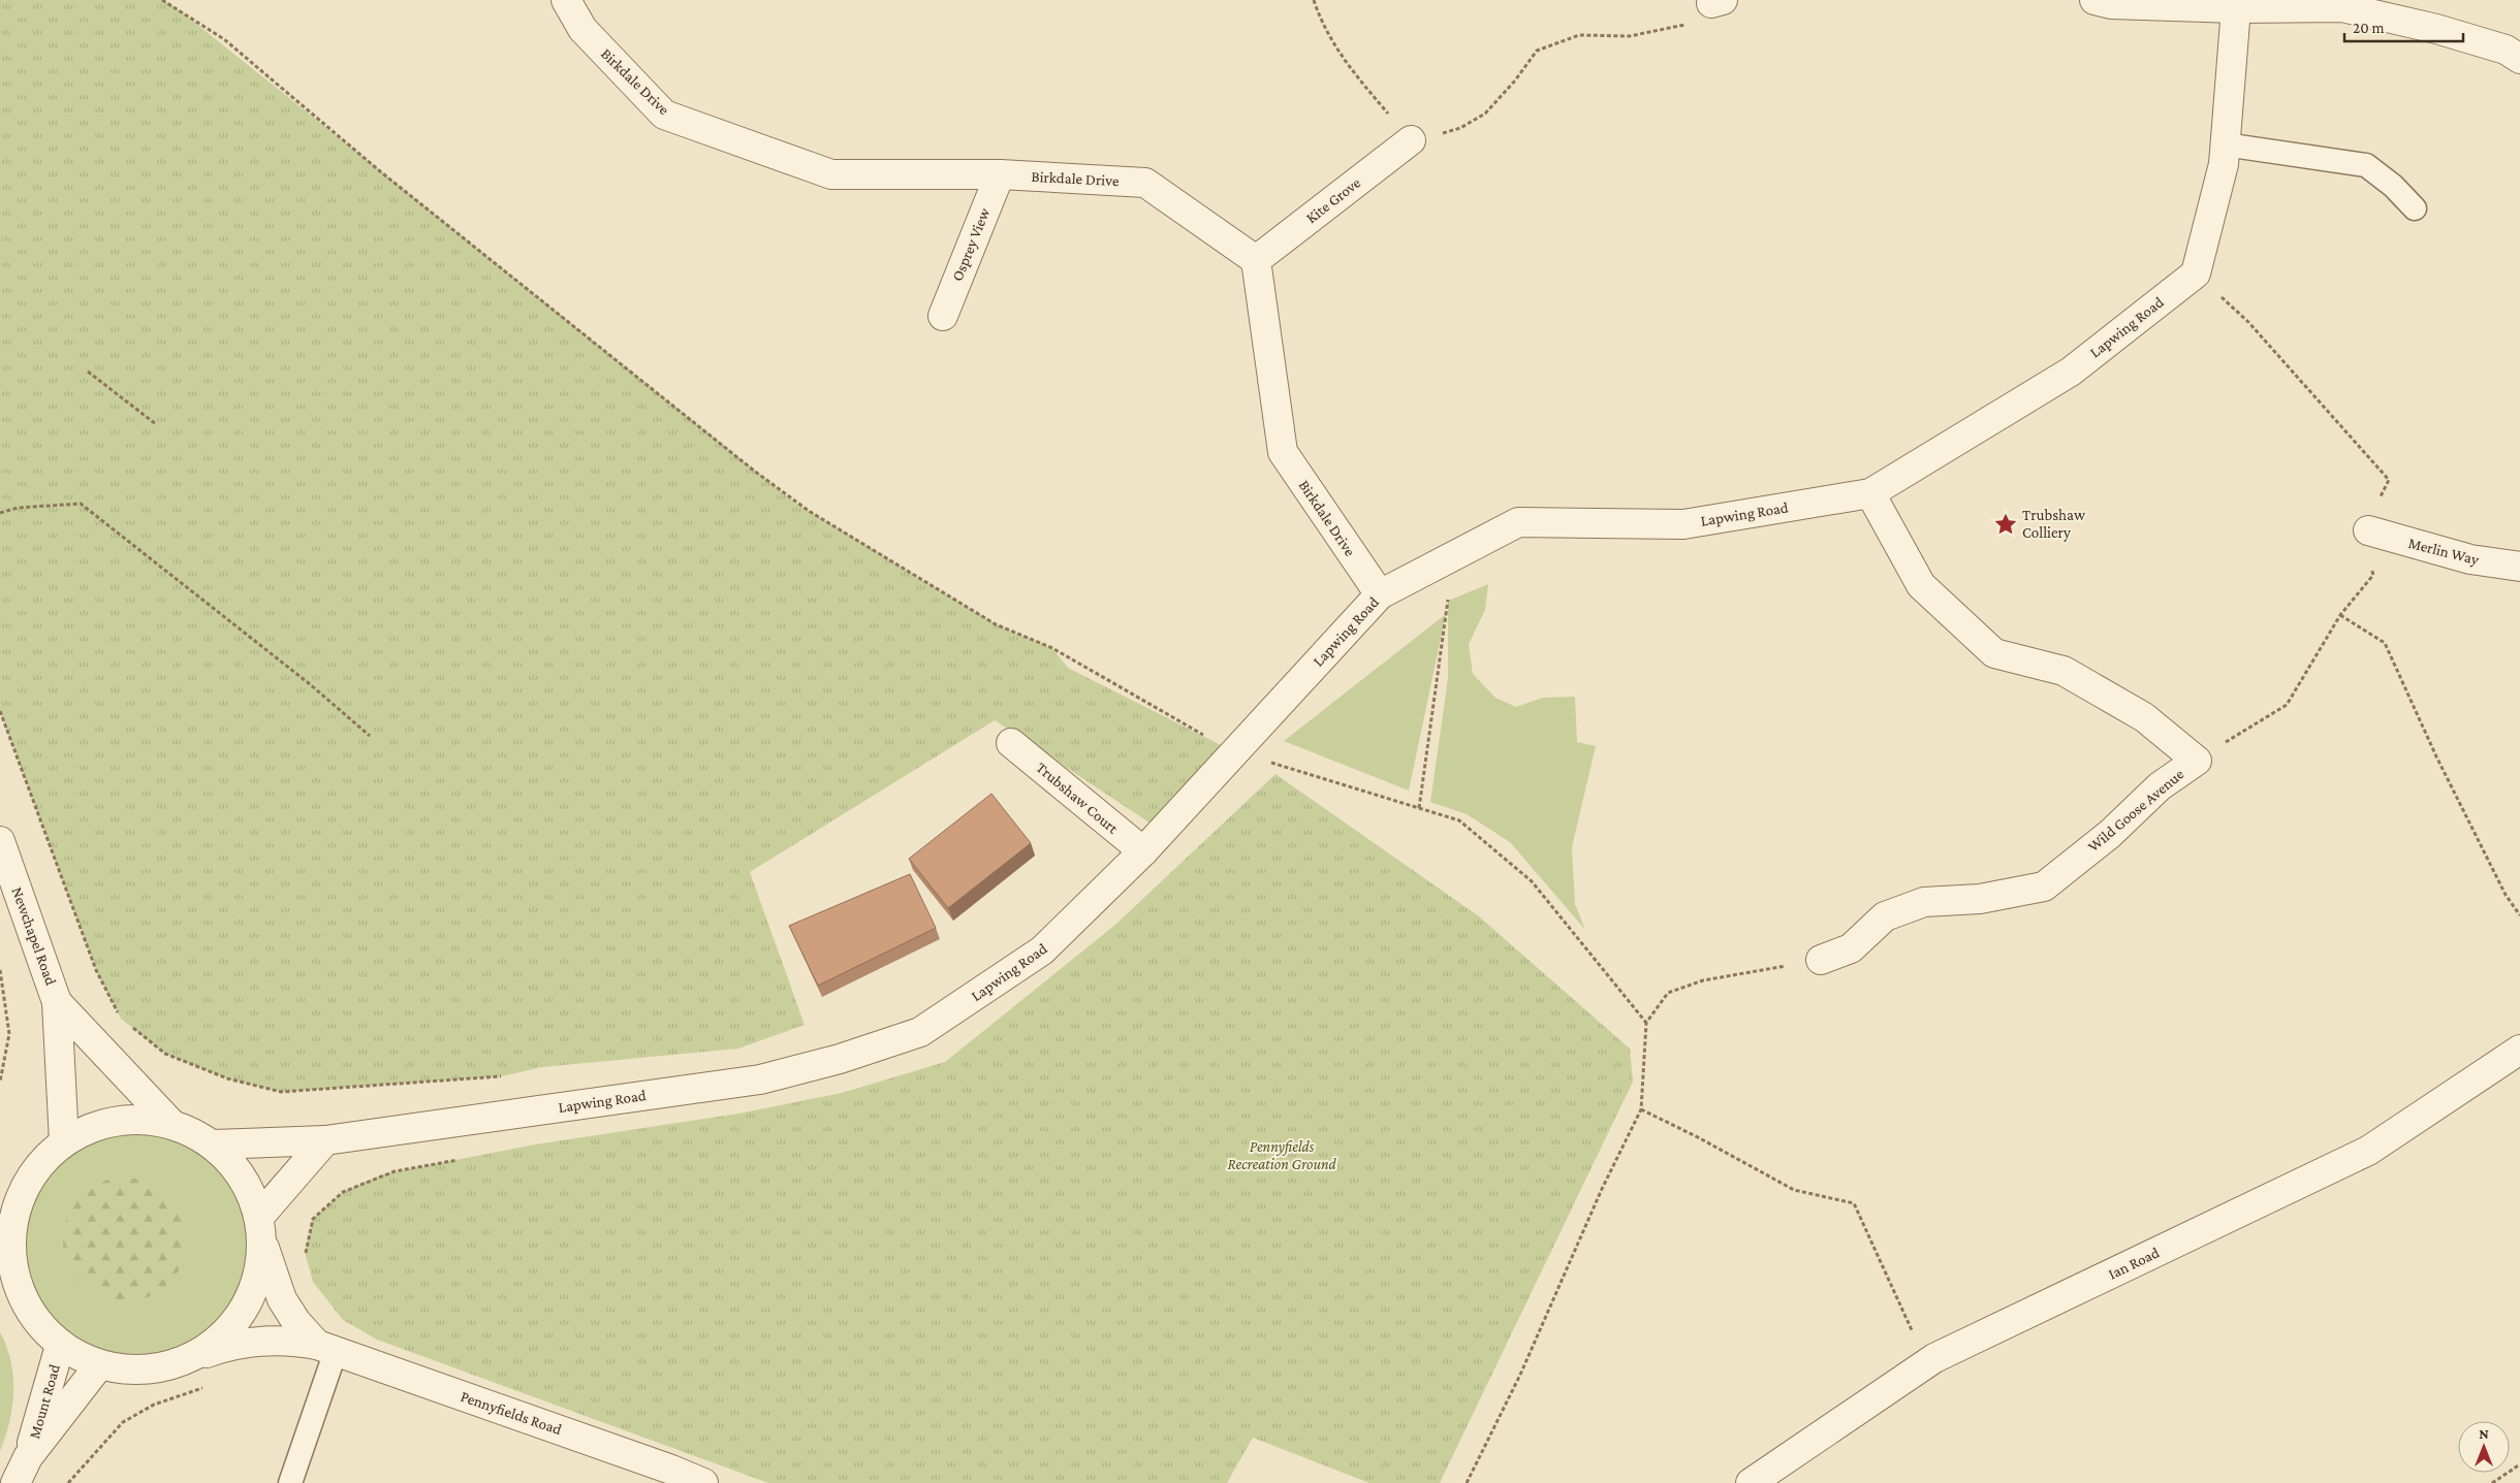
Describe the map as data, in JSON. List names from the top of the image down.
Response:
{
  "streets": {
    "street": [
      "Birkdale Drive",
      "Kite Grove",
      "Osprey View",
      "Lapwing Road",
      "Merlin Way",
      "Trubshaw Court",
      "Wild Goose Avenue",
      "Newchapel Road",
      "Ian Road",
      "Mount Road",
      "Pennyfields Road"
    ]
  },
  "crossings": [
    ["Birkdale Drive", "Kite Grove"],
    ["Birkdale Drive", "Osprey View"],
    ["Birkdale Drive", "Lapwing Road"],
    ["Lapwing Road", "Trubshaw Court"],
    ["Lapwing Road", "Wild Goose Avenue"],
    ["Lapwing Road", "Pennyfields Road"],
    ["Mount Road", "Pennyfields Road"]
  ],
  "parks": ["Pennyfields Recreation Ground"],
  "places": {
    "place": ["Trubshaw Colliery"]
  },
  "scale_bar": "20 m",
  "north": "top"
}
